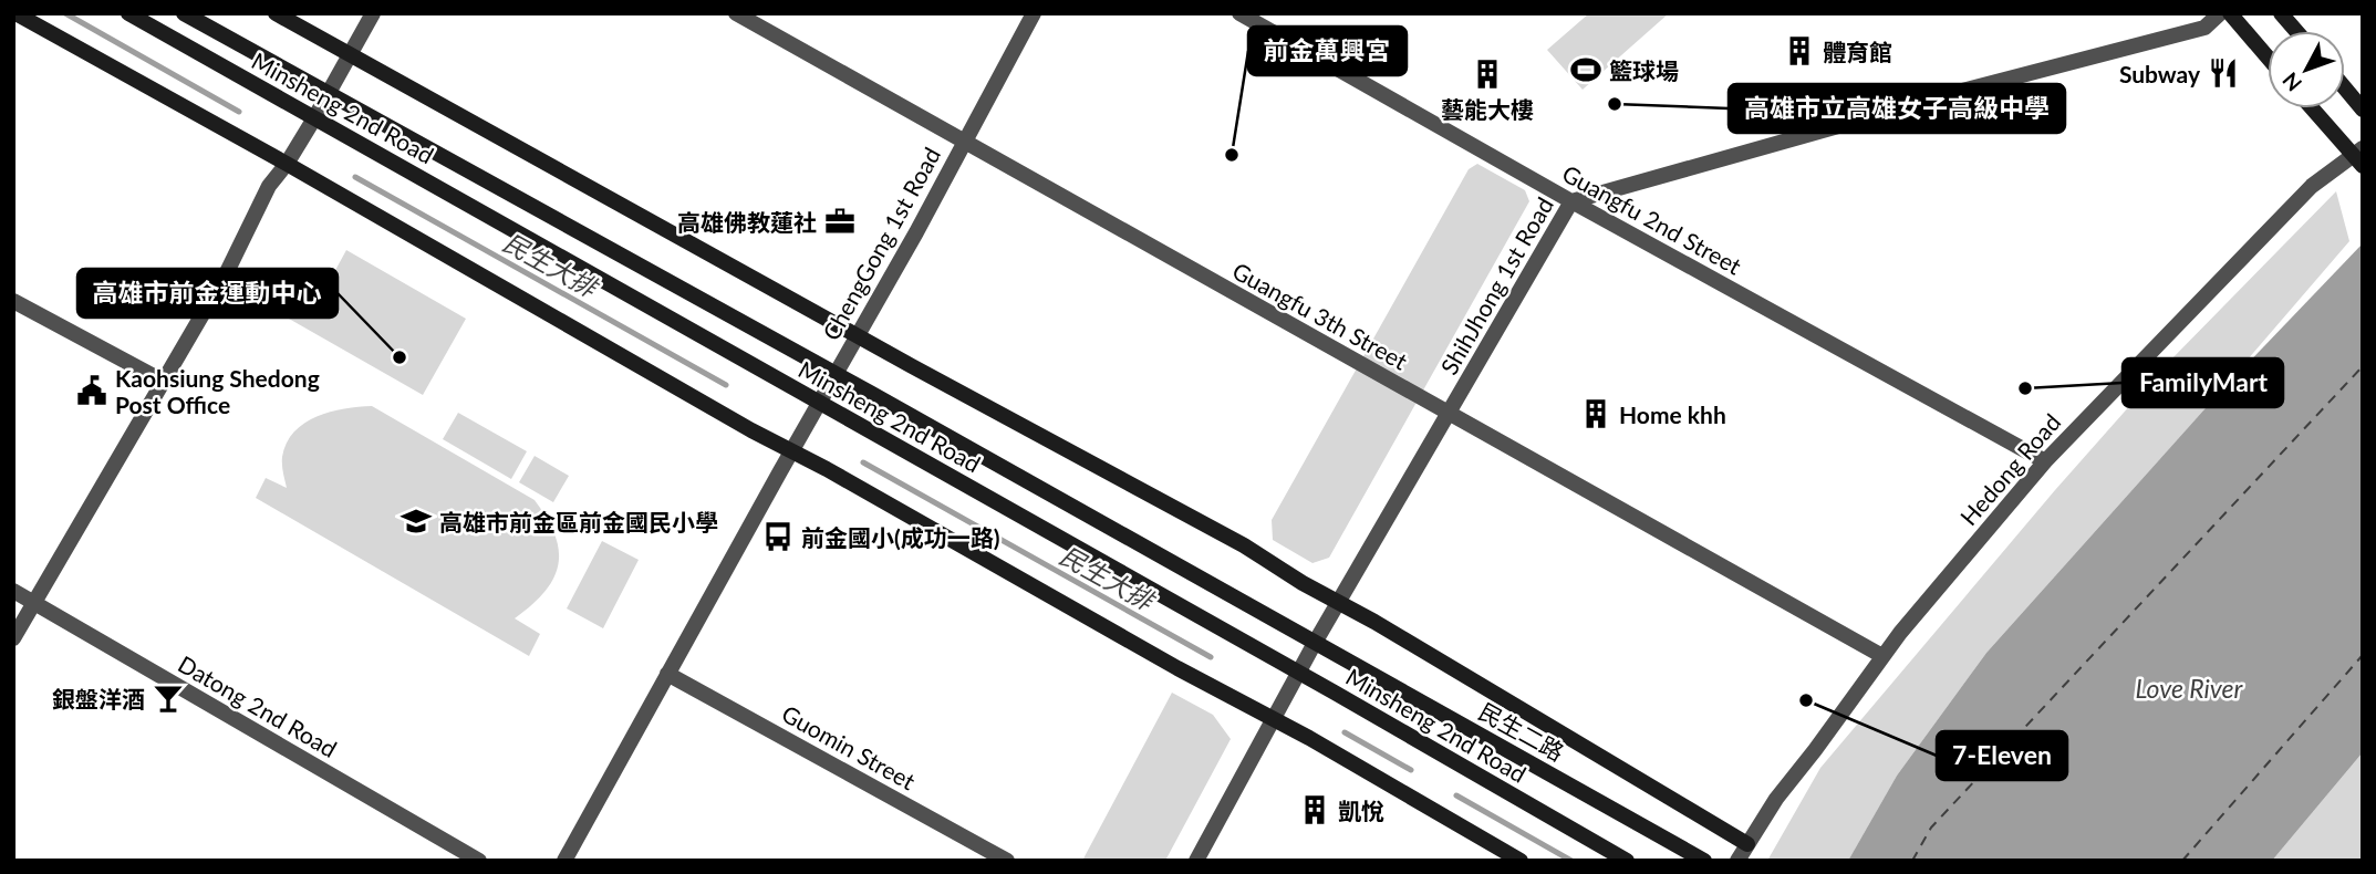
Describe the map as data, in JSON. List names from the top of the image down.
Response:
{
  "streets": {
    "main road": ["Minsheng 2nd Road", "民生二路"],
    "street": [
      "Guangfu 2nd Street",
      "ChengGong 1st Road",
      "ShihJhong 1st Road",
      "Guangfu 3th Street",
      "Hedong Road",
      "Datong 2nd Road",
      "Guomin Street"
    ]
  },
  "crossings": [
    ["Minsheng 2nd Road", "ChengGong 1st Road"],
    ["Minsheng 2nd Road", "ShihJhong 1st Road"],
    ["Minsheng 2nd Road", "民生二路"],
    ["Guangfu 2nd Street", "ShihJhong 1st Road"],
    ["Guangfu 2nd Street", "Hedong Road"],
    ["ChengGong 1st Road", "Guangfu 3th Street"],
    ["ChengGong 1st Road", "Guomin Street"],
    ["ShihJhong 1st Road", "Guangfu 3th Street"],
    ["ShihJhong 1st Road", "民生二路"],
    ["Guangfu 3th Street", "Hedong Road"]
  ],
  "water": ["民生大排", "Love River"],
  "places": {
    "building": [
      "體育館",
      "藝能大樓",
      "Home khh",
      "凱悅"
    ],
    "sports": ["籃球場"],
    "restaurant": ["Subway"],
    "other": [
      "高雄市立高雄女子高級中學",
      "前金萬興宮",
      "高雄市前金運動中心",
      "FamilyMart",
      "7-Eleven"
    ],
    "office": ["高雄佛教蓮社"],
    "public building": ["Kaohsiung Shedong Post Office"],
    "school or university": ["高雄市前金區前金國民小學"],
    "bus stop": ["前金國小(成功一路)"],
    "bar": ["銀盤洋酒"]
  },
  "north": "bottom left"
}
